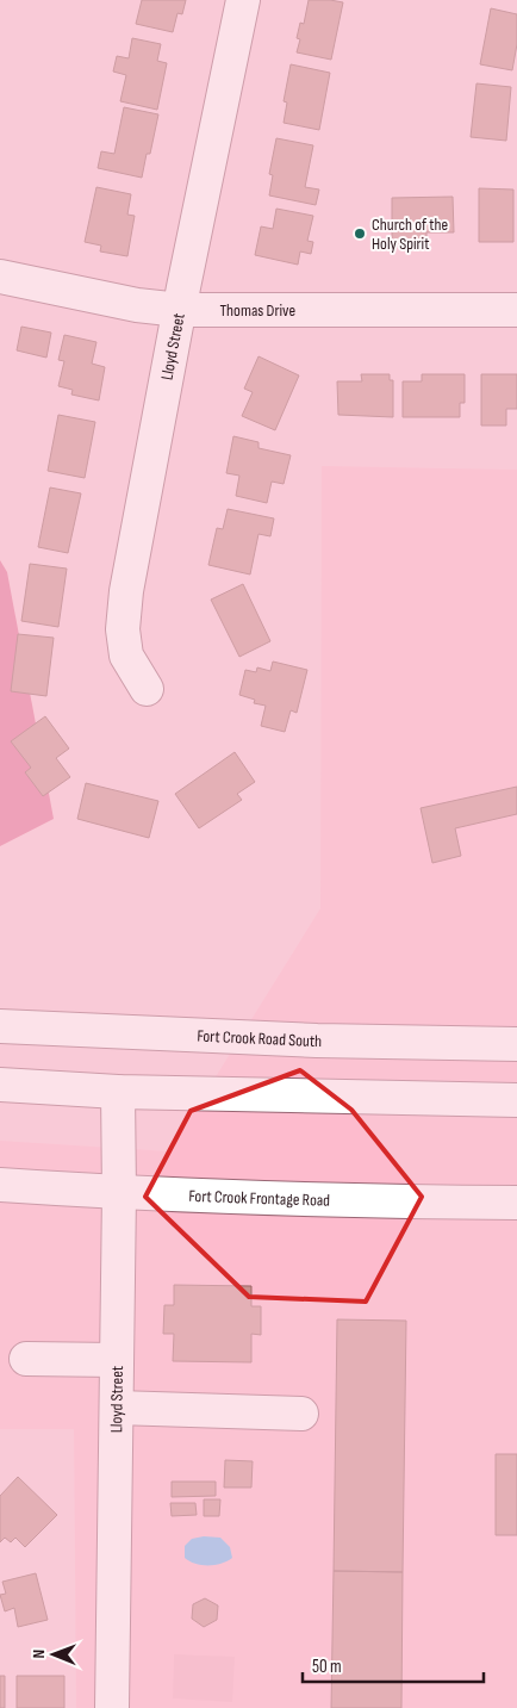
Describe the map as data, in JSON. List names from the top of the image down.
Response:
{
  "streets": {
    "street": [
      "Thomas Drive",
      "Lloyd Street",
      "Fort Crook Road South",
      "Fort Crook Frontage Road"
    ]
  },
  "crossings": [
    ["Thomas Drive", "Lloyd Street"],
    ["Lloyd Street", "Fort Crook Frontage Road"]
  ],
  "places": ["Church of the Holy Spirit"],
  "scale_bar": "50 m",
  "north": "left"
}
